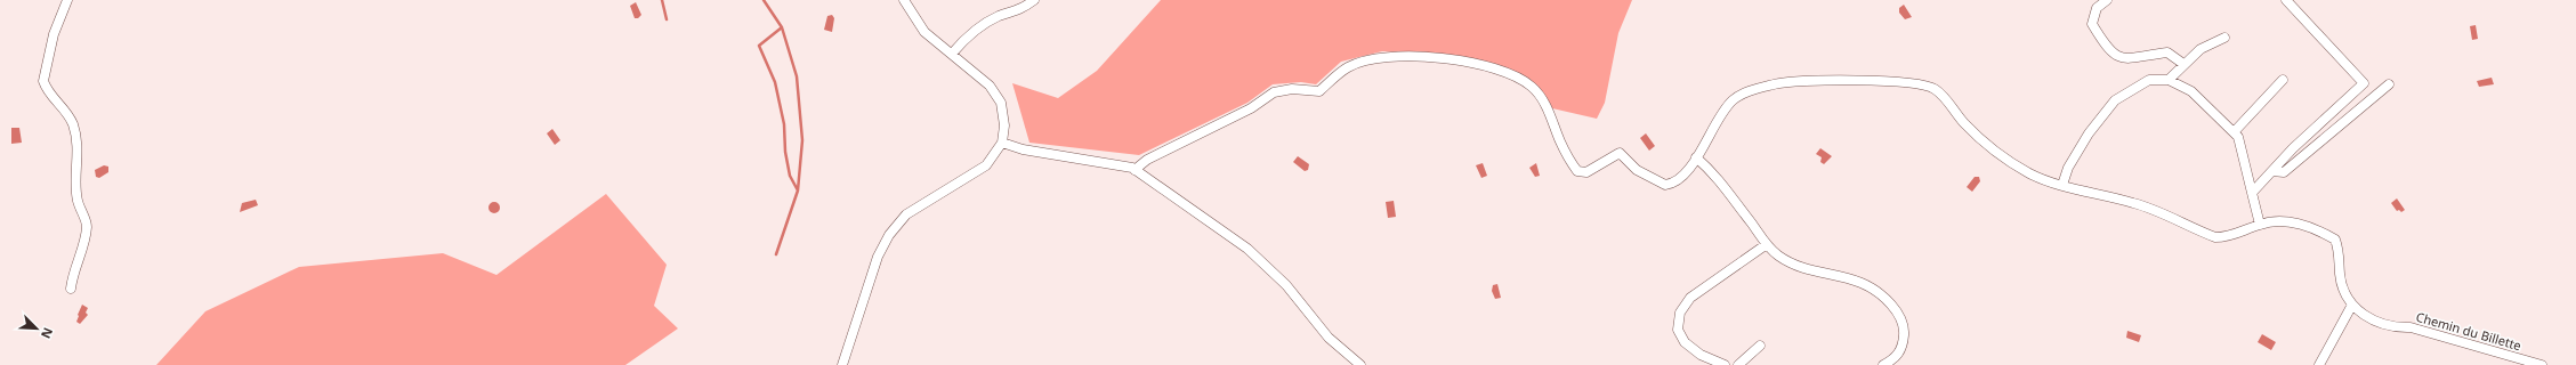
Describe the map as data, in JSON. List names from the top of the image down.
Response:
{
  "streets": {
    "street": ["Chemin du Billette"]
  },
  "north": "bottom right"
}
